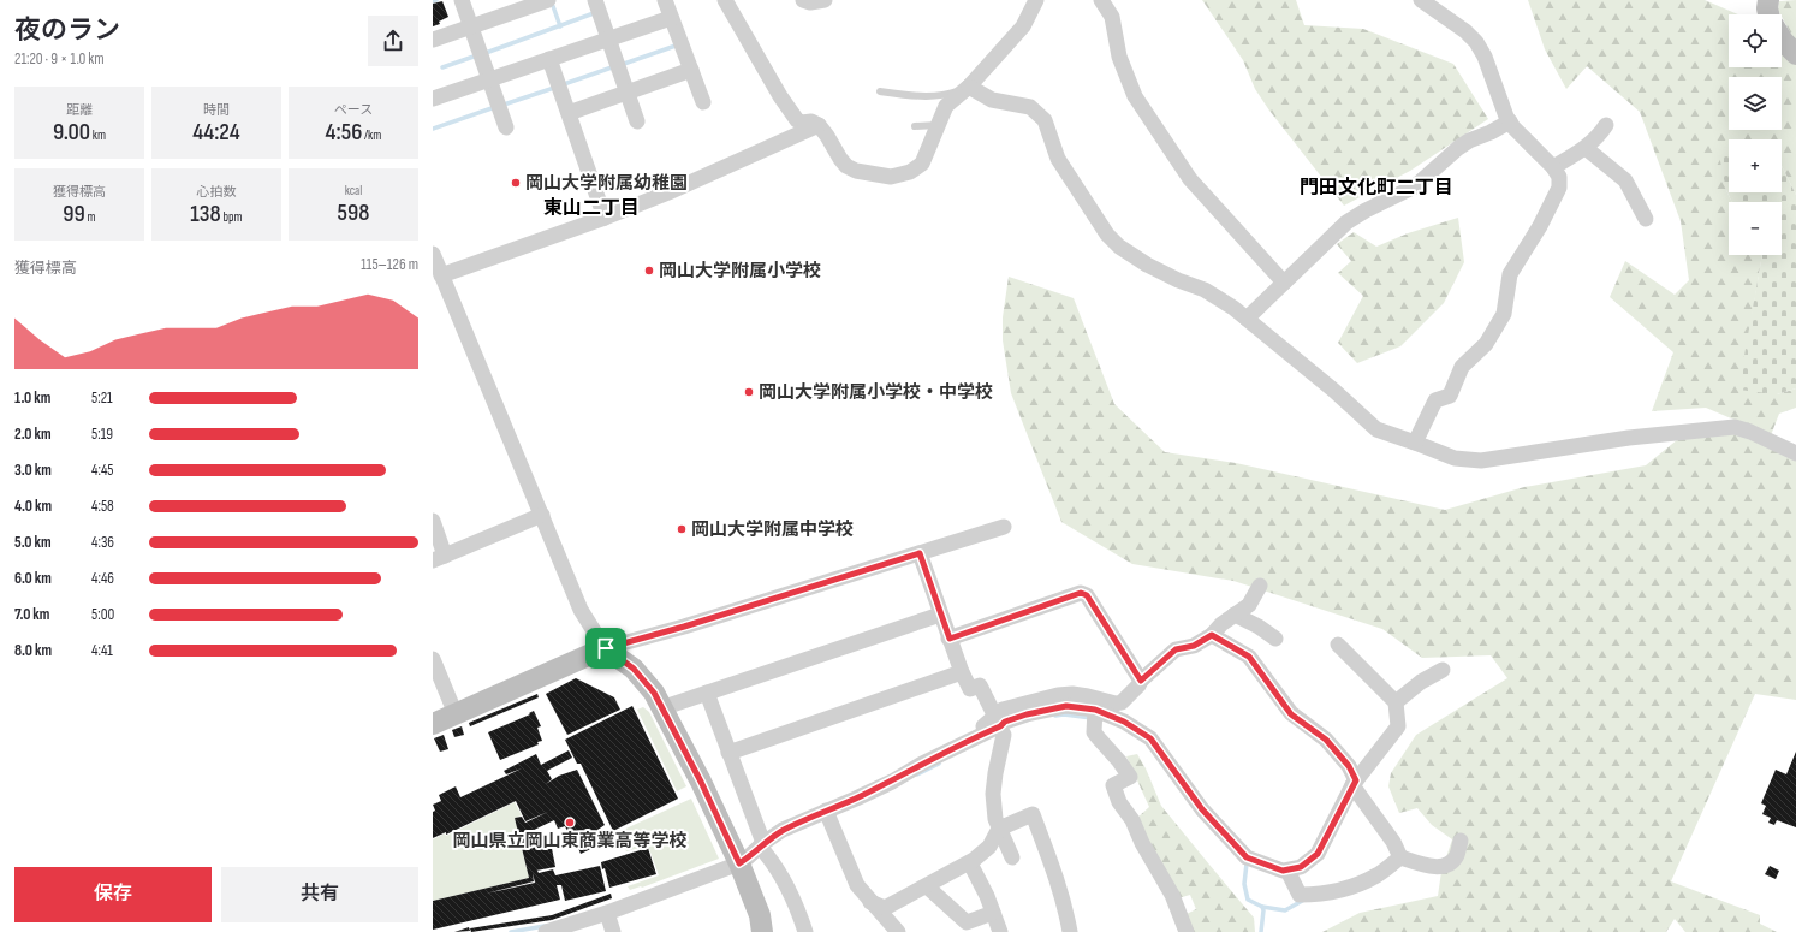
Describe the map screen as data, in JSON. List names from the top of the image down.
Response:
{
  "districts": ["門田文化町二丁目", "東山二丁目"],
  "places": [
    "岡山大学附属幼稚園",
    "岡山大学附属小学校",
    "岡山大学附属小学校・中学校",
    "岡山大学附属中学校",
    "岡山県立岡山東商業高等学校"
  ],
  "page": {
    "heading": ["夜のラン", "21:20 · 9 × 1.0 km"],
    "map_buttons": ["+", "−"],
    "stats": [
      ["距離", "9.00 km"],
      ["時間", "44:24"],
      ["ペース", "4:56 /km"],
      ["獲得標高", "99 m"],
      ["心拍数", "138 bpm"],
      ["kcal", "598"]
    ],
    "chart": ["獲得標高", "115–126 m"],
    "list": [
      {
        "name": "1.0 km",
        "note": "5:21"
      },
      {
        "name": "2.0 km",
        "note": "5:19"
      },
      {
        "name": "3.0 km",
        "note": "4:45"
      },
      {
        "name": "4.0 km",
        "note": "4:58"
      },
      {
        "name": "5.0 km",
        "note": "4:36"
      },
      {
        "name": "6.0 km",
        "note": "4:46"
      },
      {
        "name": "7.0 km",
        "note": "5:00"
      },
      {
        "name": "8.0 km",
        "note": "4:41"
      }
    ],
    "buttons": ["保存", "共有"]
  }
}
